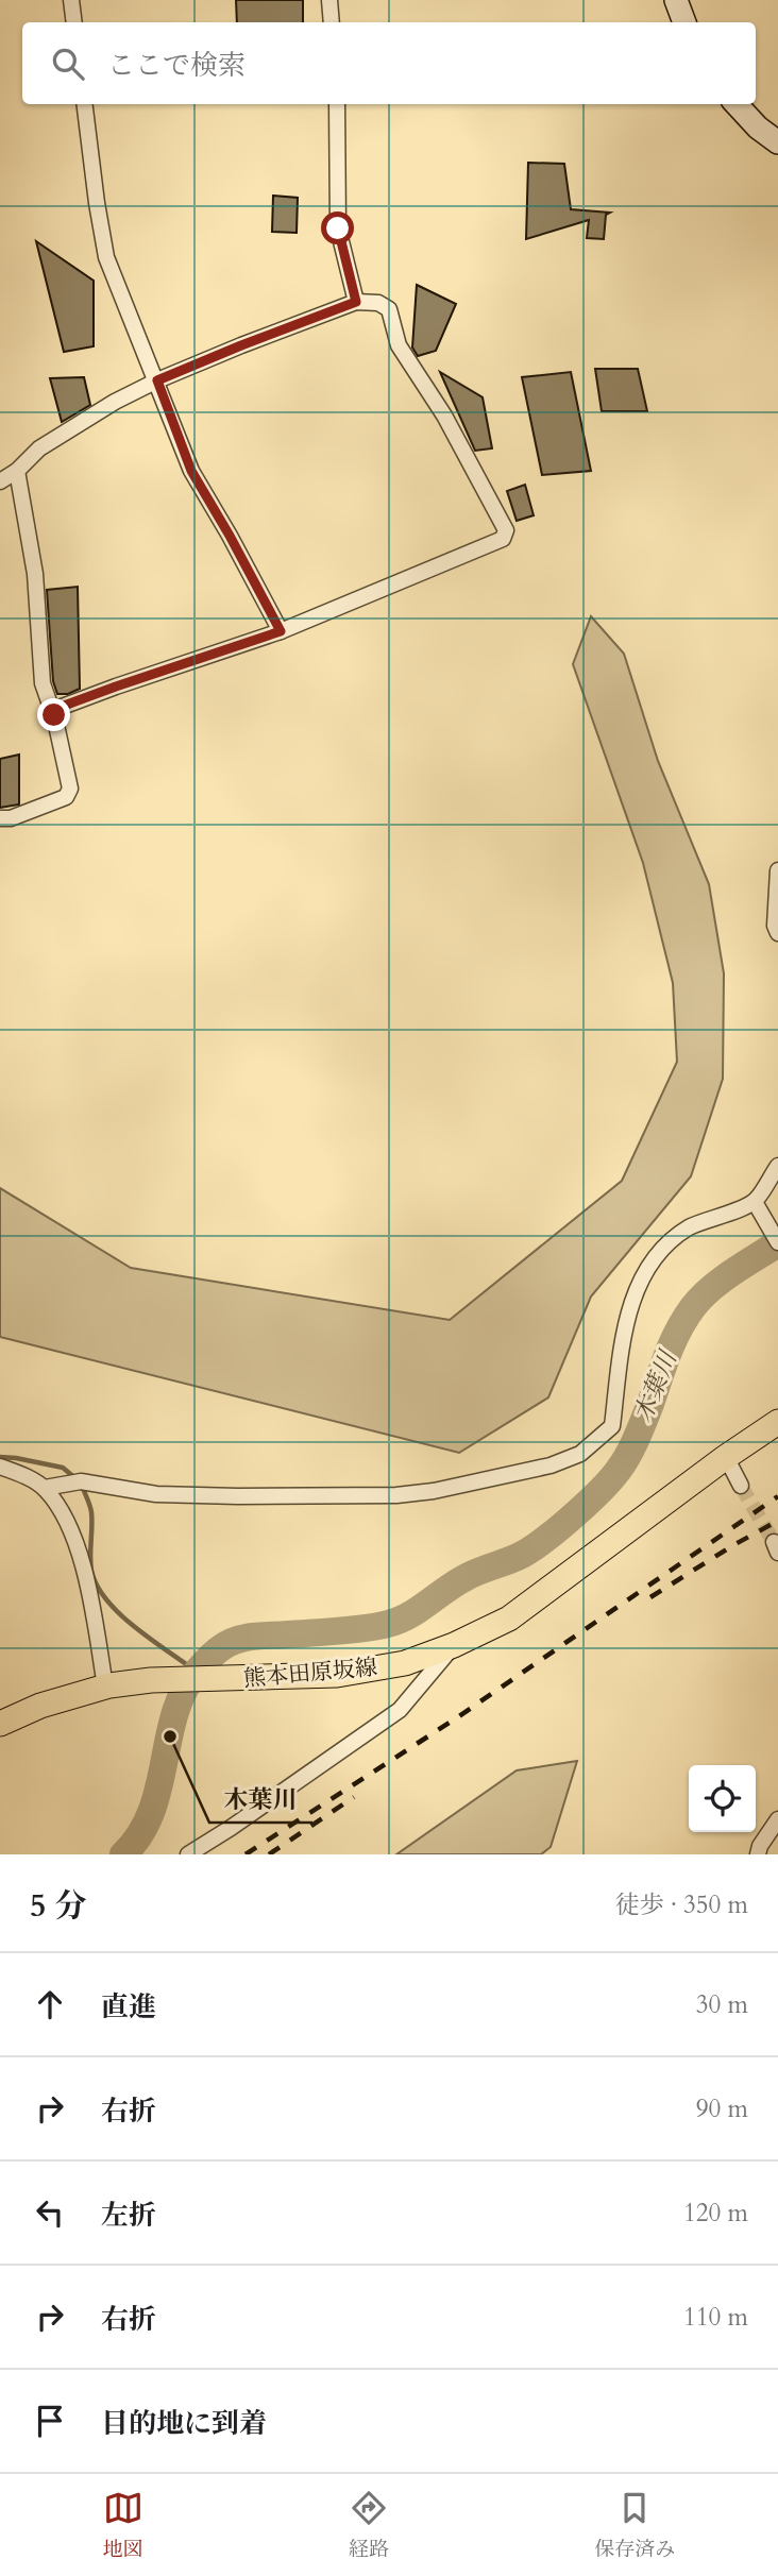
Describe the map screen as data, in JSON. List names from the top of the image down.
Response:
{
  "streets": {
    "main road": ["熊本田原坂線"]
  },
  "water": ["木葉川"],
  "places": ["木葉川"],
  "page": {
    "search": "ここで検索",
    "heading": ["5 分", "徒歩 · 350 m"],
    "list": [
      ["直進", "30 m"],
      ["右折", "90 m"],
      ["左折", "120 m"],
      ["右折", "110 m"],
      "目的地に到着"
    ],
    "nav": ["地図", "経路", "保存済み"]
  }
}
